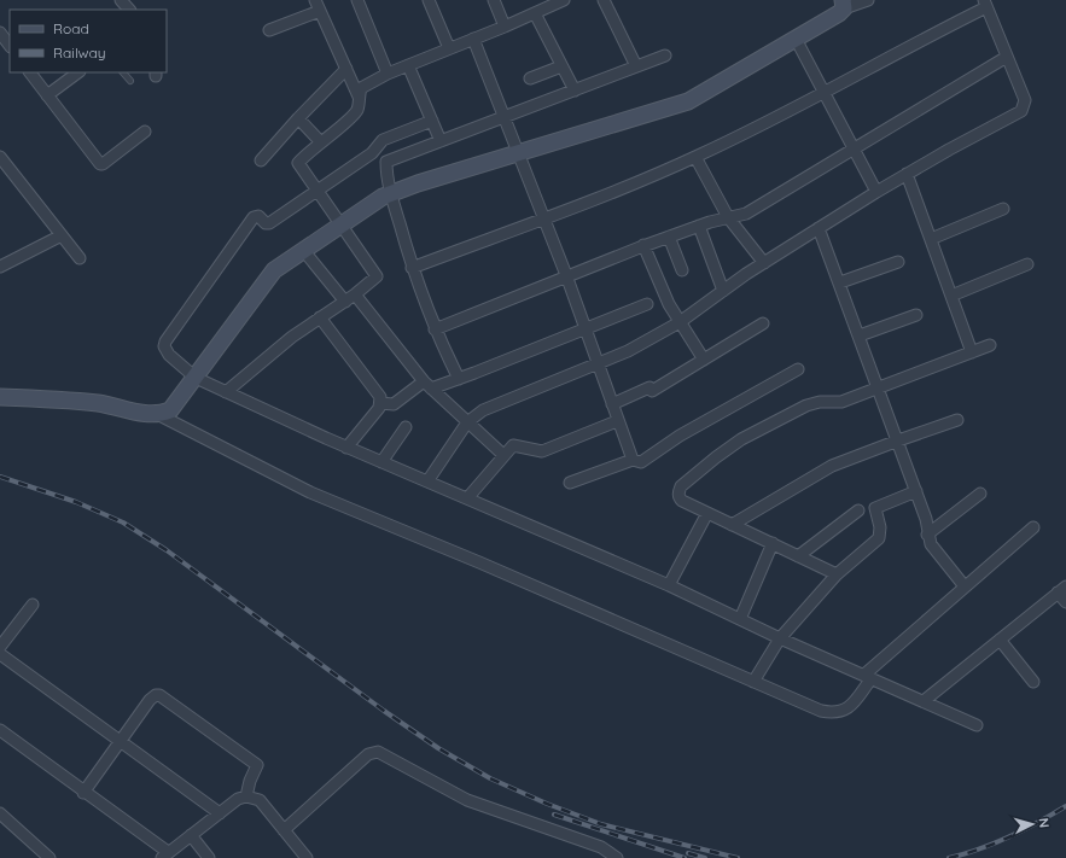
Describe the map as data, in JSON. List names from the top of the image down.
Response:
{
  "legend": ["Road", "Railway"],
  "north": "right"
}
